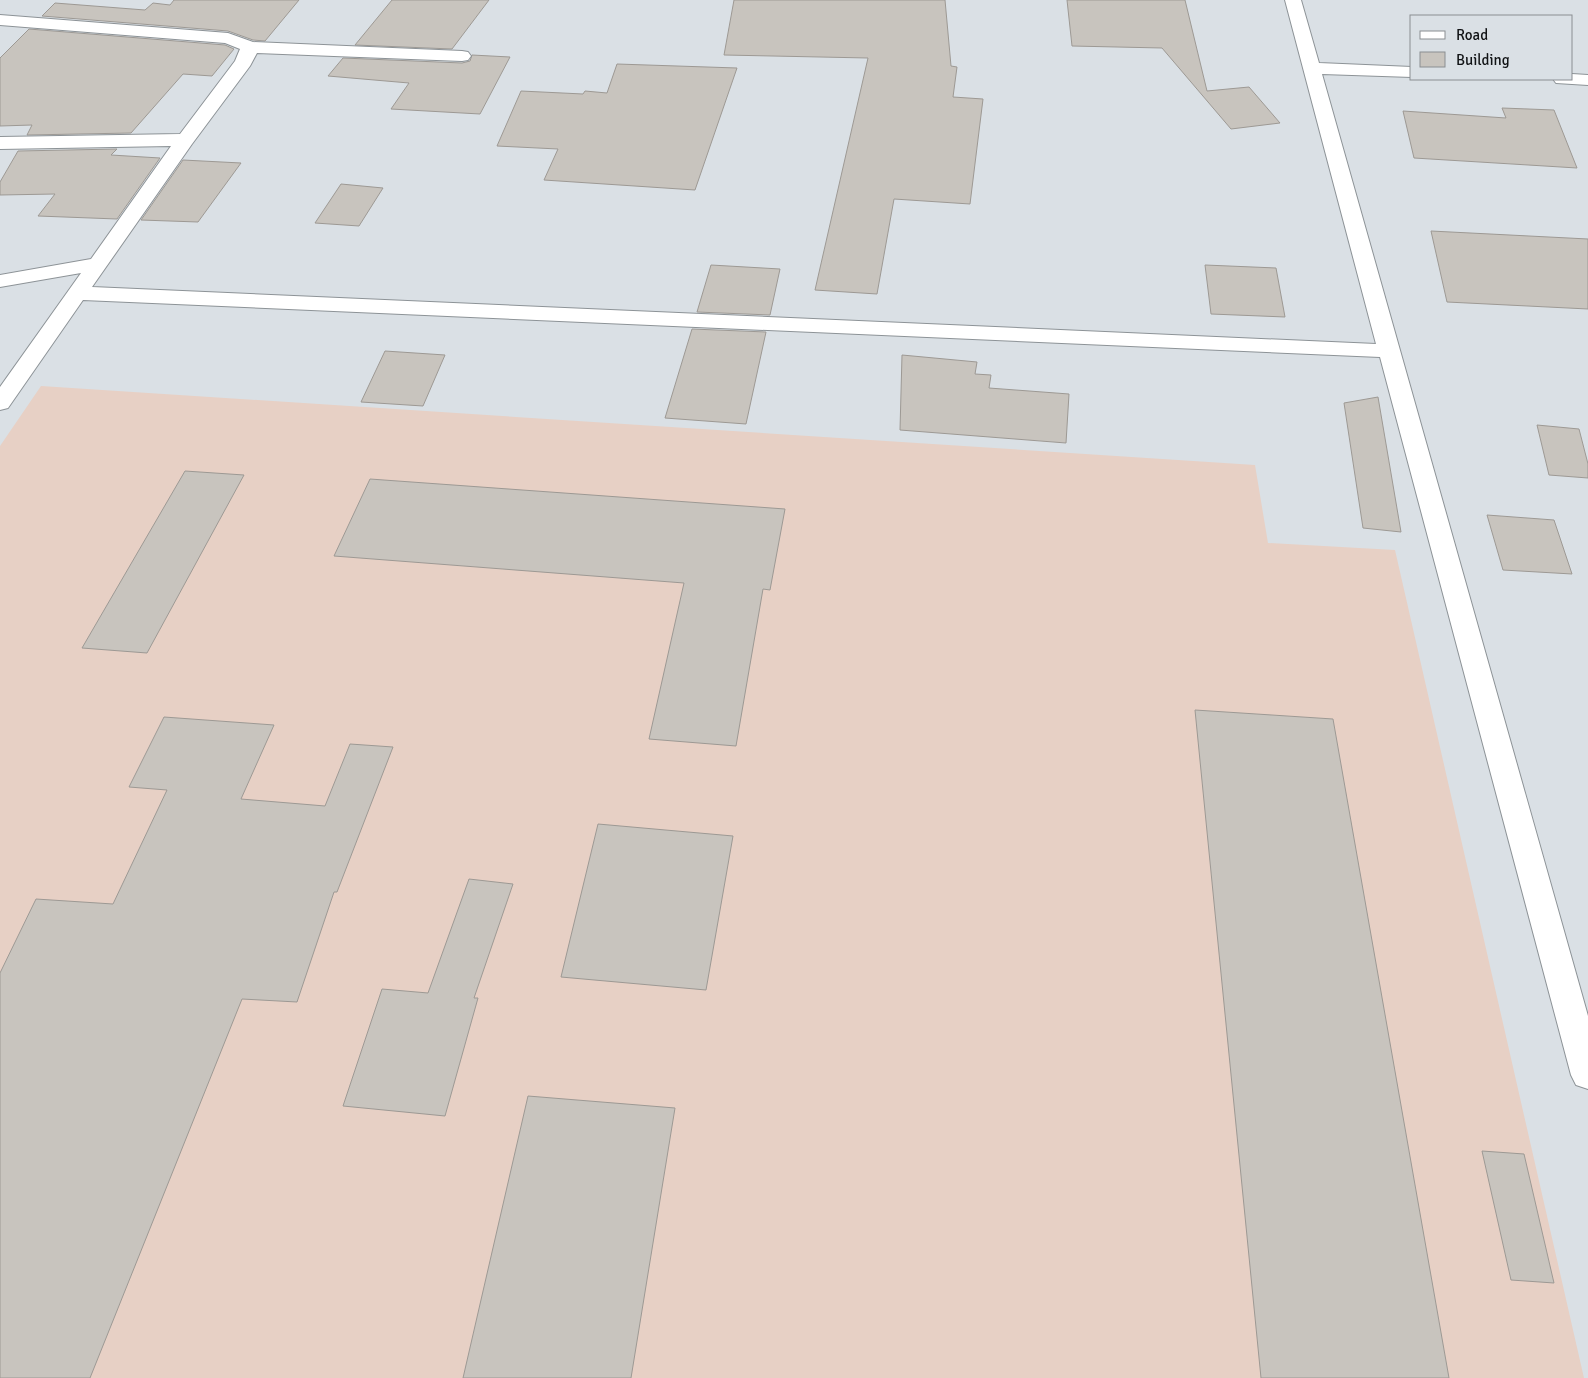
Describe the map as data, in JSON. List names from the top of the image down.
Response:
{
  "legend": ["Road", "Building"]
}
